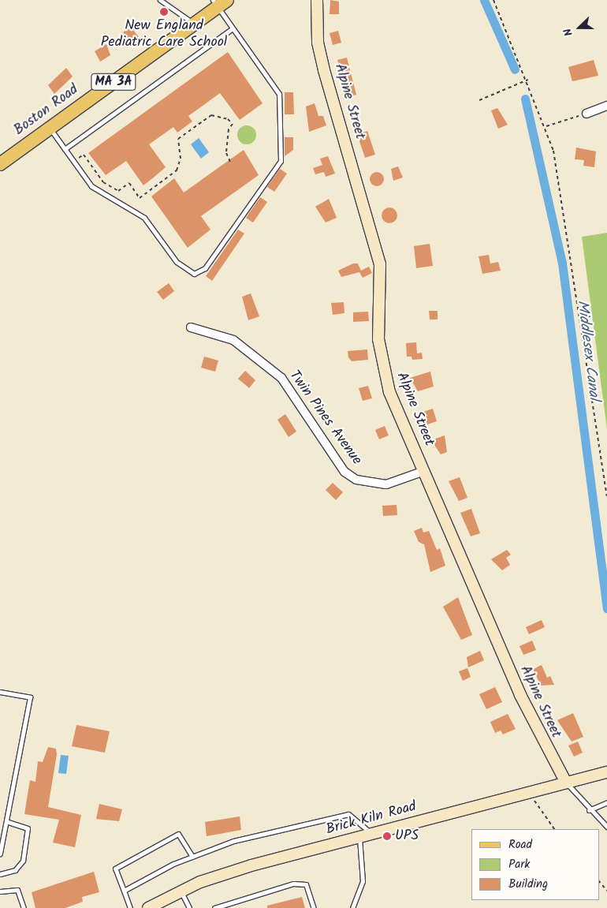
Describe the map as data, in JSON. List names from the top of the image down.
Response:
{
  "streets": {
    "main road": ["MA 3A", "Boston Road"],
    "street": ["Alpine Street", "Twin Pines Avenue", "Brick Kiln Road"]
  },
  "crossings": [
    ["Alpine Street", "Twin Pines Avenue"],
    ["Alpine Street", "Brick Kiln Road"]
  ],
  "water": ["Middlesex Canal"],
  "places": ["New England Pediatric Care School", "UPS"],
  "legend": ["Road", "Park", "Building"],
  "north": "left"
}
